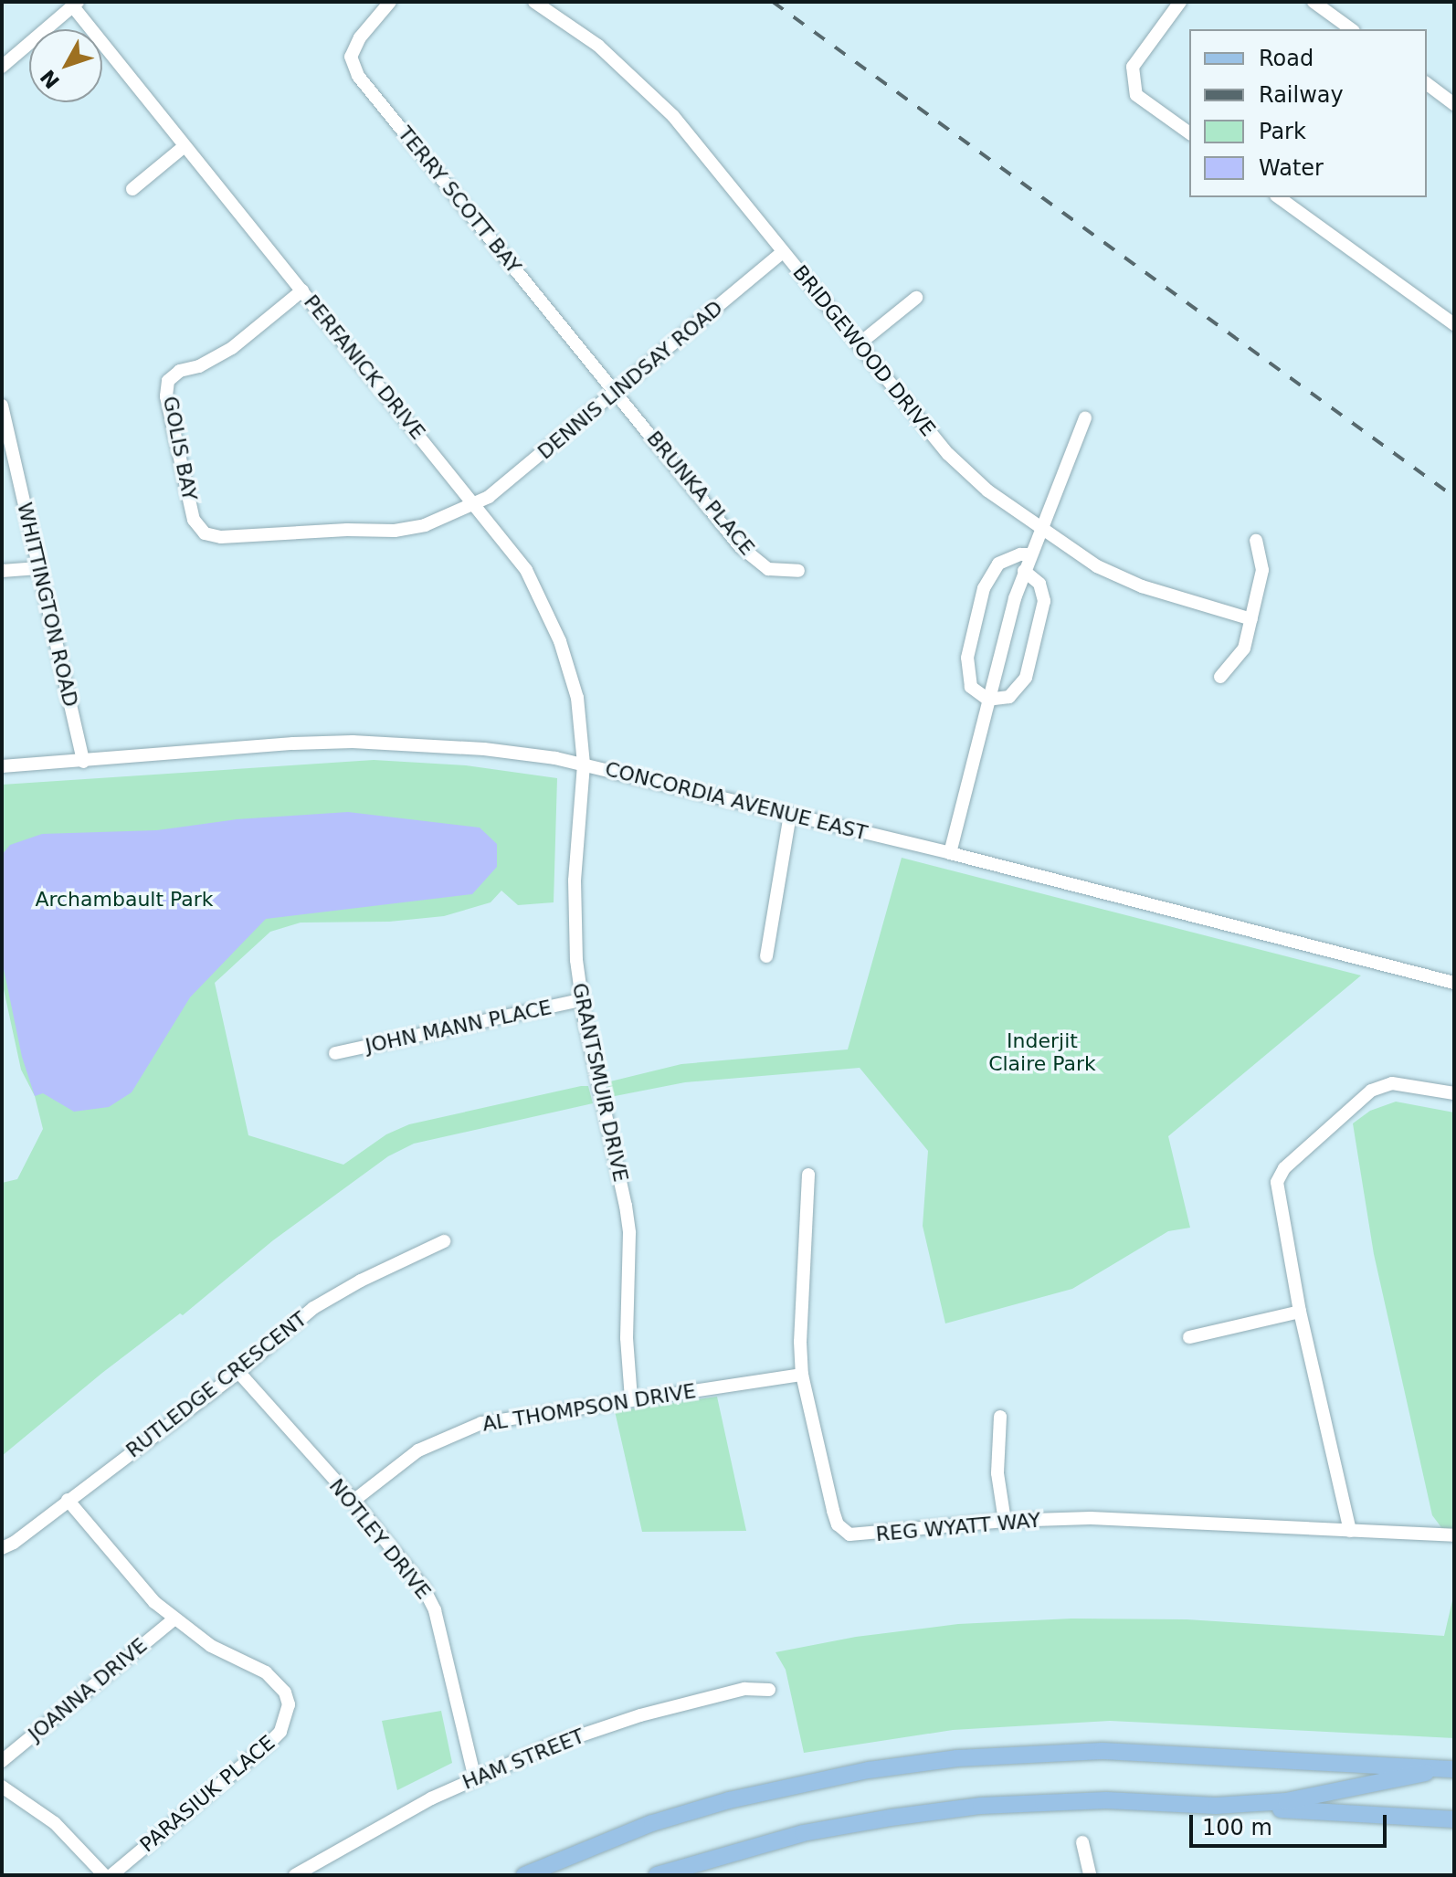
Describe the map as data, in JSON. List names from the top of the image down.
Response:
{
  "streets": {
    "street": [
      "TERRY SCOTT BAY",
      "BRIDGEWOOD DRIVE",
      "PERFANICK DRIVE",
      "DENNIS LINDSAY ROAD",
      "GOLIS BAY",
      "BRUNKA PLACE",
      "WHITTINGTON ROAD",
      "CONCORDIA AVENUE EAST",
      "JOHN MANN PLACE",
      "GRANTSMUIR DRIVE",
      "RUTLEDGE CRESCENT",
      "AL THOMPSON DRIVE",
      "REG WYATT WAY",
      "NOTLEY DRIVE",
      "JOANNA DRIVE",
      "HAM STREET",
      "PARASIUK PLACE"
    ]
  },
  "crossings": [
    ["TERRY SCOTT BAY", "DENNIS LINDSAY ROAD"],
    ["TERRY SCOTT BAY", "BRUNKA PLACE"],
    ["BRIDGEWOOD DRIVE", "DENNIS LINDSAY ROAD"],
    ["PERFANICK DRIVE", "DENNIS LINDSAY ROAD"],
    ["PERFANICK DRIVE", "GOLIS BAY"],
    ["PERFANICK DRIVE", "CONCORDIA AVENUE EAST"],
    ["PERFANICK DRIVE", "GRANTSMUIR DRIVE"],
    ["DENNIS LINDSAY ROAD", "GOLIS BAY"],
    ["DENNIS LINDSAY ROAD", "BRUNKA PLACE"],
    ["WHITTINGTON ROAD", "CONCORDIA AVENUE EAST"],
    ["CONCORDIA AVENUE EAST", "GRANTSMUIR DRIVE"],
    ["JOHN MANN PLACE", "GRANTSMUIR DRIVE"],
    ["GRANTSMUIR DRIVE", "AL THOMPSON DRIVE"],
    ["RUTLEDGE CRESCENT", "NOTLEY DRIVE"],
    ["RUTLEDGE CRESCENT", "PARASIUK PLACE"],
    ["AL THOMPSON DRIVE", "REG WYATT WAY"],
    ["AL THOMPSON DRIVE", "NOTLEY DRIVE"],
    ["NOTLEY DRIVE", "HAM STREET"],
    ["JOANNA DRIVE", "PARASIUK PLACE"]
  ],
  "parks": ["Archambault Park", "Inderjit Claire Park"],
  "legend": [
    "Road",
    "Railway",
    "Park",
    "Water"
  ],
  "scale_bar": "100 m",
  "north": "bottom left"
}
